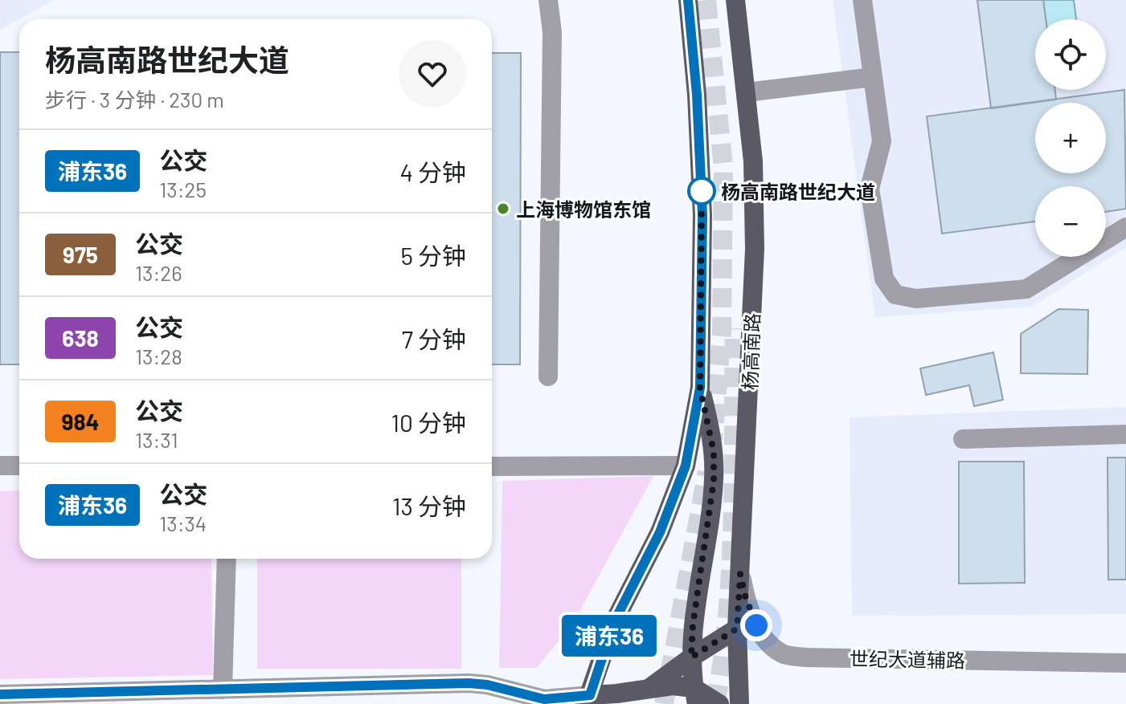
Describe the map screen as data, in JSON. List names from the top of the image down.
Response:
{
  "streets": {
    "main road": ["杨高南路"],
    "street": ["世纪大道辅路"]
  },
  "crossings": [
    ["杨高南路", "世纪大道辅路"]
  ],
  "places": ["杨高南路世纪大道", "上海博物馆东馆"],
  "lines": ["bus line 浦东36"],
  "page": {
    "on_map": "浦东36",
    "map_buttons": ["+", "−"],
    "heading": ["杨高南路世纪大道", "步行 · 3 分钟 · 230 m"],
    "list": [
      {
        "mark": "浦东36",
        "name": "公交",
        "note": "13:25",
        "value": "4 分钟"
      },
      {
        "mark": "975",
        "name": "公交",
        "note": "13:26",
        "value": "5 分钟"
      },
      {
        "mark": "638",
        "name": "公交",
        "note": "13:28",
        "value": "7 分钟"
      },
      {
        "mark": "984",
        "name": "公交",
        "note": "13:31",
        "value": "10 分钟"
      },
      {
        "mark": "浦东36",
        "name": "公交",
        "note": "13:34",
        "value": "13 分钟"
      }
    ]
  }
}
